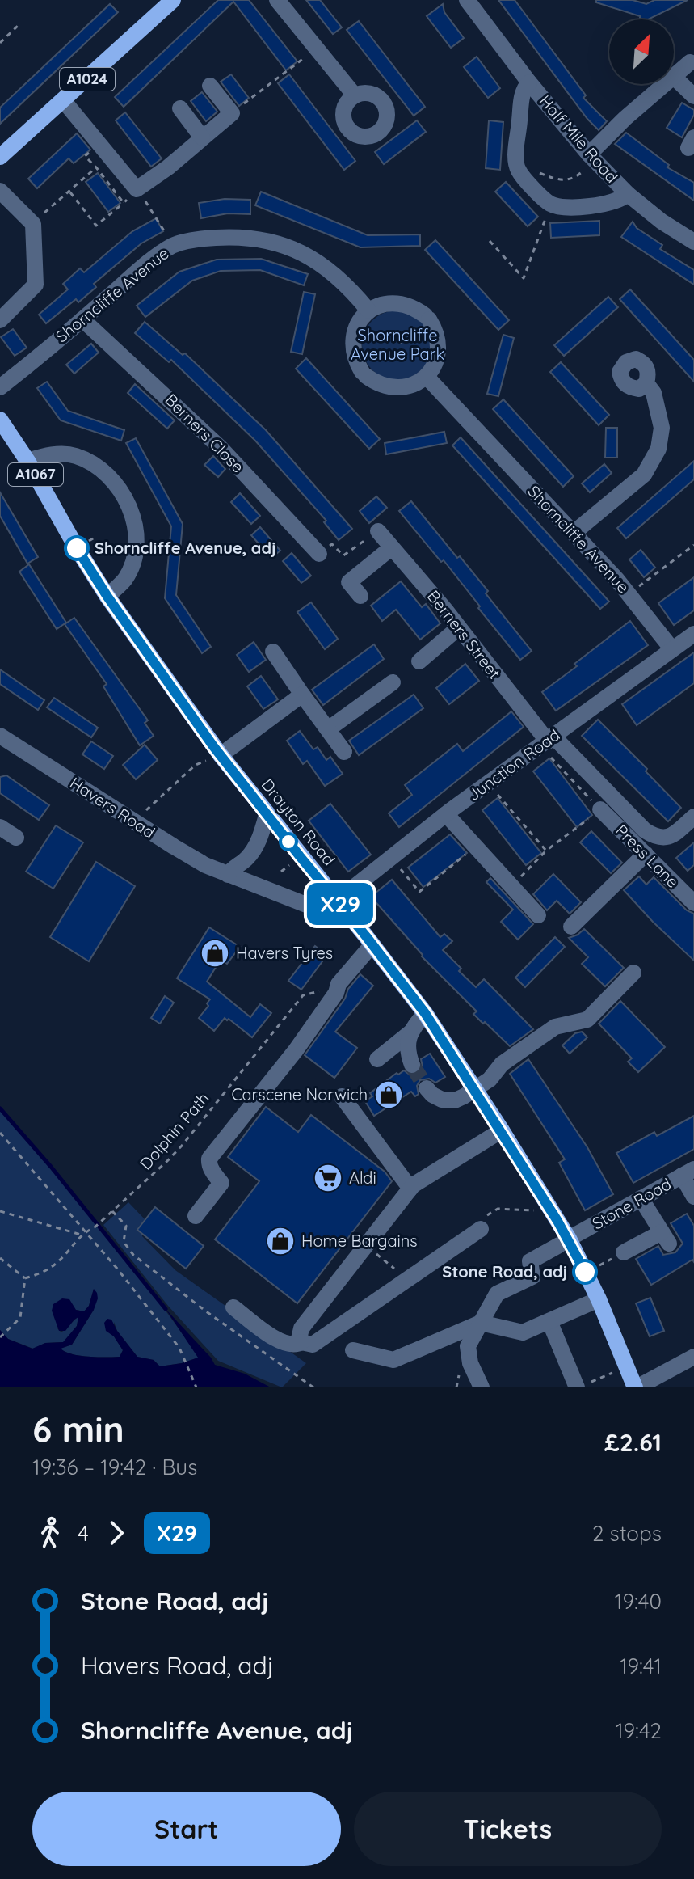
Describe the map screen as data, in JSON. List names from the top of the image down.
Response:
{
  "streets": {
    "main road": ["A1024", "A1067", "Drayton Road"],
    "street": [
      "Half Mile Road",
      "Shorncliffe Avenue",
      "Berners Close",
      "Berners Street",
      "Junction Road",
      "Havers Road",
      "Press Lane",
      "Stone Road"
    ],
    "path": ["Dolphin Path"]
  },
  "crossings": [
    ["Shorncliffe Avenue", "Berners Close"],
    ["Shorncliffe Avenue", "Junction Road"],
    ["Berners Street", "Junction Road"],
    ["Junction Road", "Havers Road"],
    ["Junction Road", "Drayton Road"],
    ["Havers Road", "Drayton Road"],
    ["Drayton Road", "Stone Road"]
  ],
  "parks": ["Shorncliffe Avenue Park"],
  "places": {
    "other": ["Shorncliffe Avenue, adj", "Stone Road, adj"],
    "shop": ["Havers Tyres", "Carscene Norwich", "Home Bargains"],
    "supermarket": ["Aldi"]
  },
  "lines": ["bus line X29"],
  "north": "top right",
  "page": {
    "on_map": "X29",
    "heading": ["6 min", "19:36 – 19:42 · Bus", "£2.61"],
    "legs": ["4", "X29", "2 stops"],
    "list": [
      {
        "name": "Stone Road, adj",
        "value": "19:40"
      },
      {
        "name": "Havers Road, adj",
        "value": "19:41"
      },
      {
        "name": "Shorncliffe Avenue, adj",
        "value": "19:42"
      }
    ],
    "buttons": ["Start", "Tickets"]
  }
}
